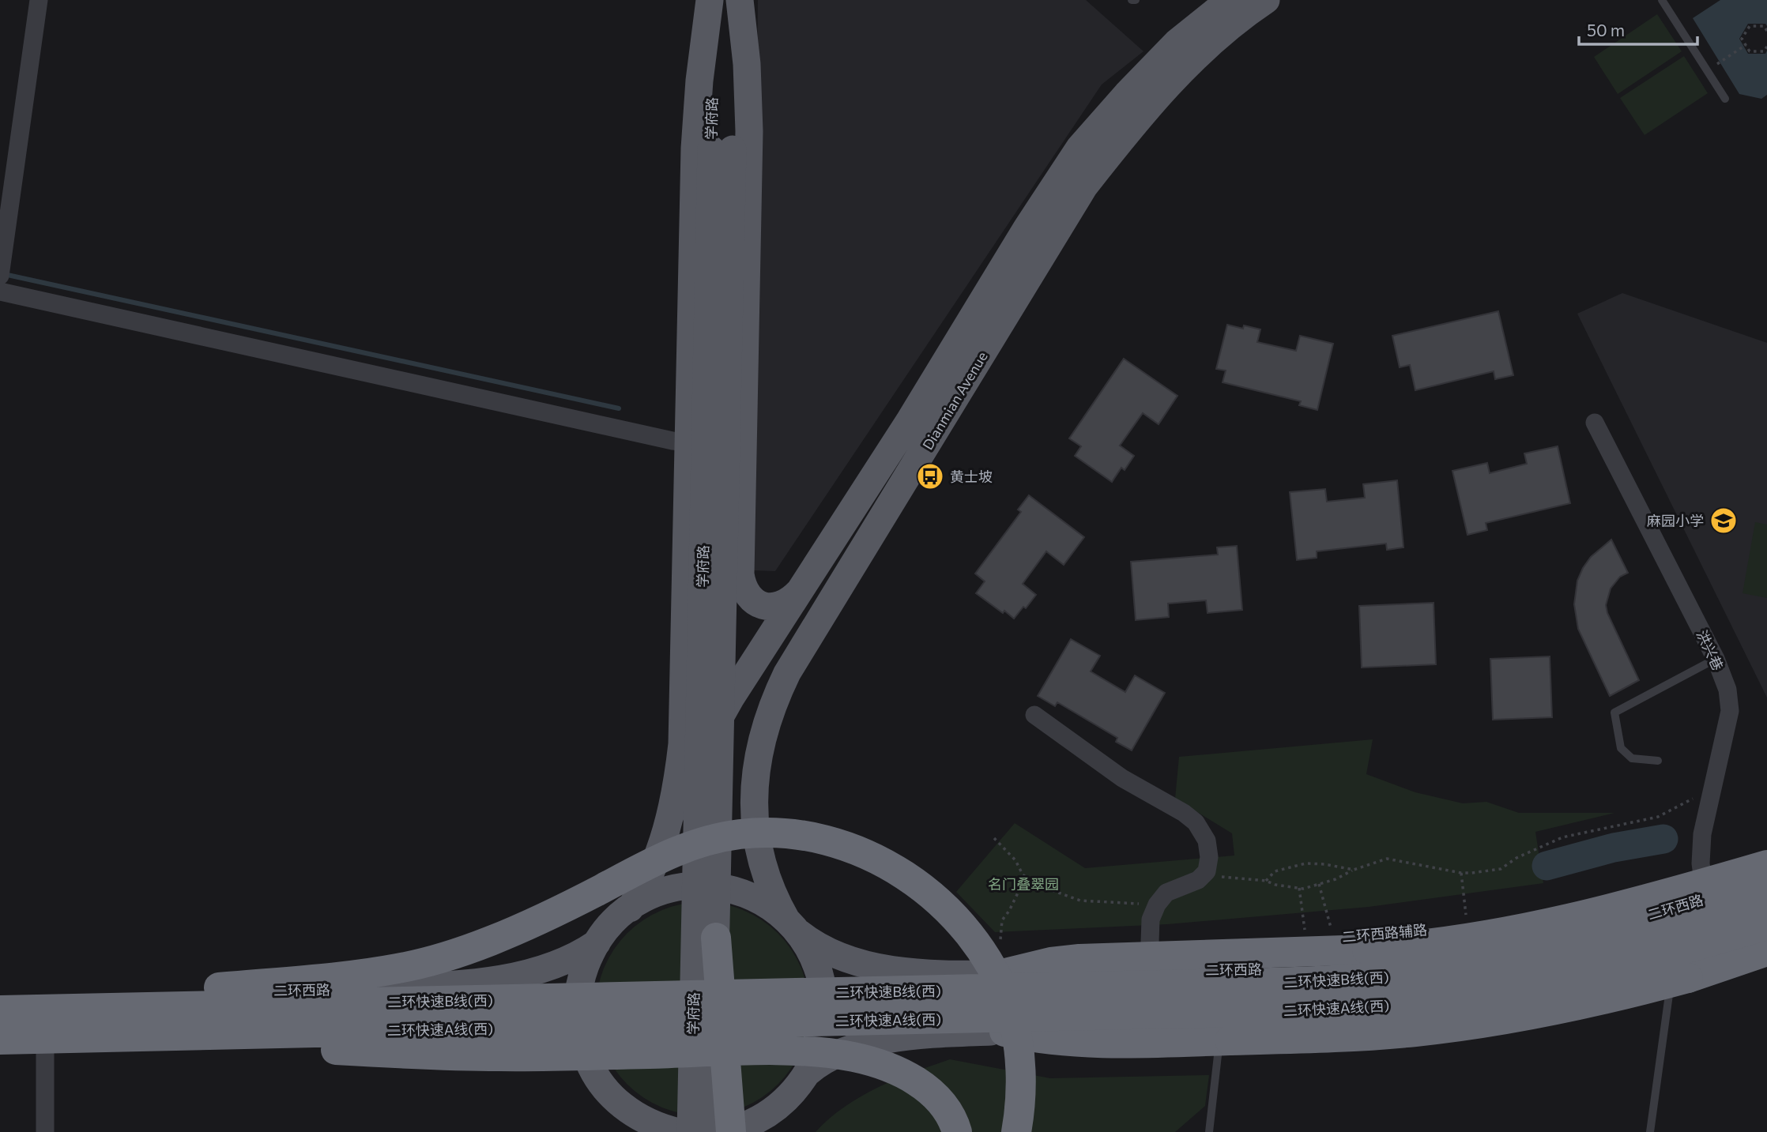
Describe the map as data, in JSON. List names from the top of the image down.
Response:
{
  "streets": {
    "highway": ["二环快速B线(西)", "二环快速A线(西)"],
    "main road": ["学府路", "Dianmian Avenue", "二环西路"],
    "street": ["洪兴巷", "二环西路辅路"]
  },
  "crossings": [
    ["学府路", "Dianmian Avenue"],
    ["学府路", "二环西路"],
    ["Dianmian Avenue", "二环西路"],
    ["洪兴巷", "二环西路"],
    ["洪兴巷", "二环西路辅路"],
    ["二环西路", "二环西路辅路"]
  ],
  "parks": ["名门叠翠园"],
  "places": {
    "bus stop": ["黄士坡"],
    "school or university": ["麻园小学"]
  },
  "scale_bar": "50 m"
}
